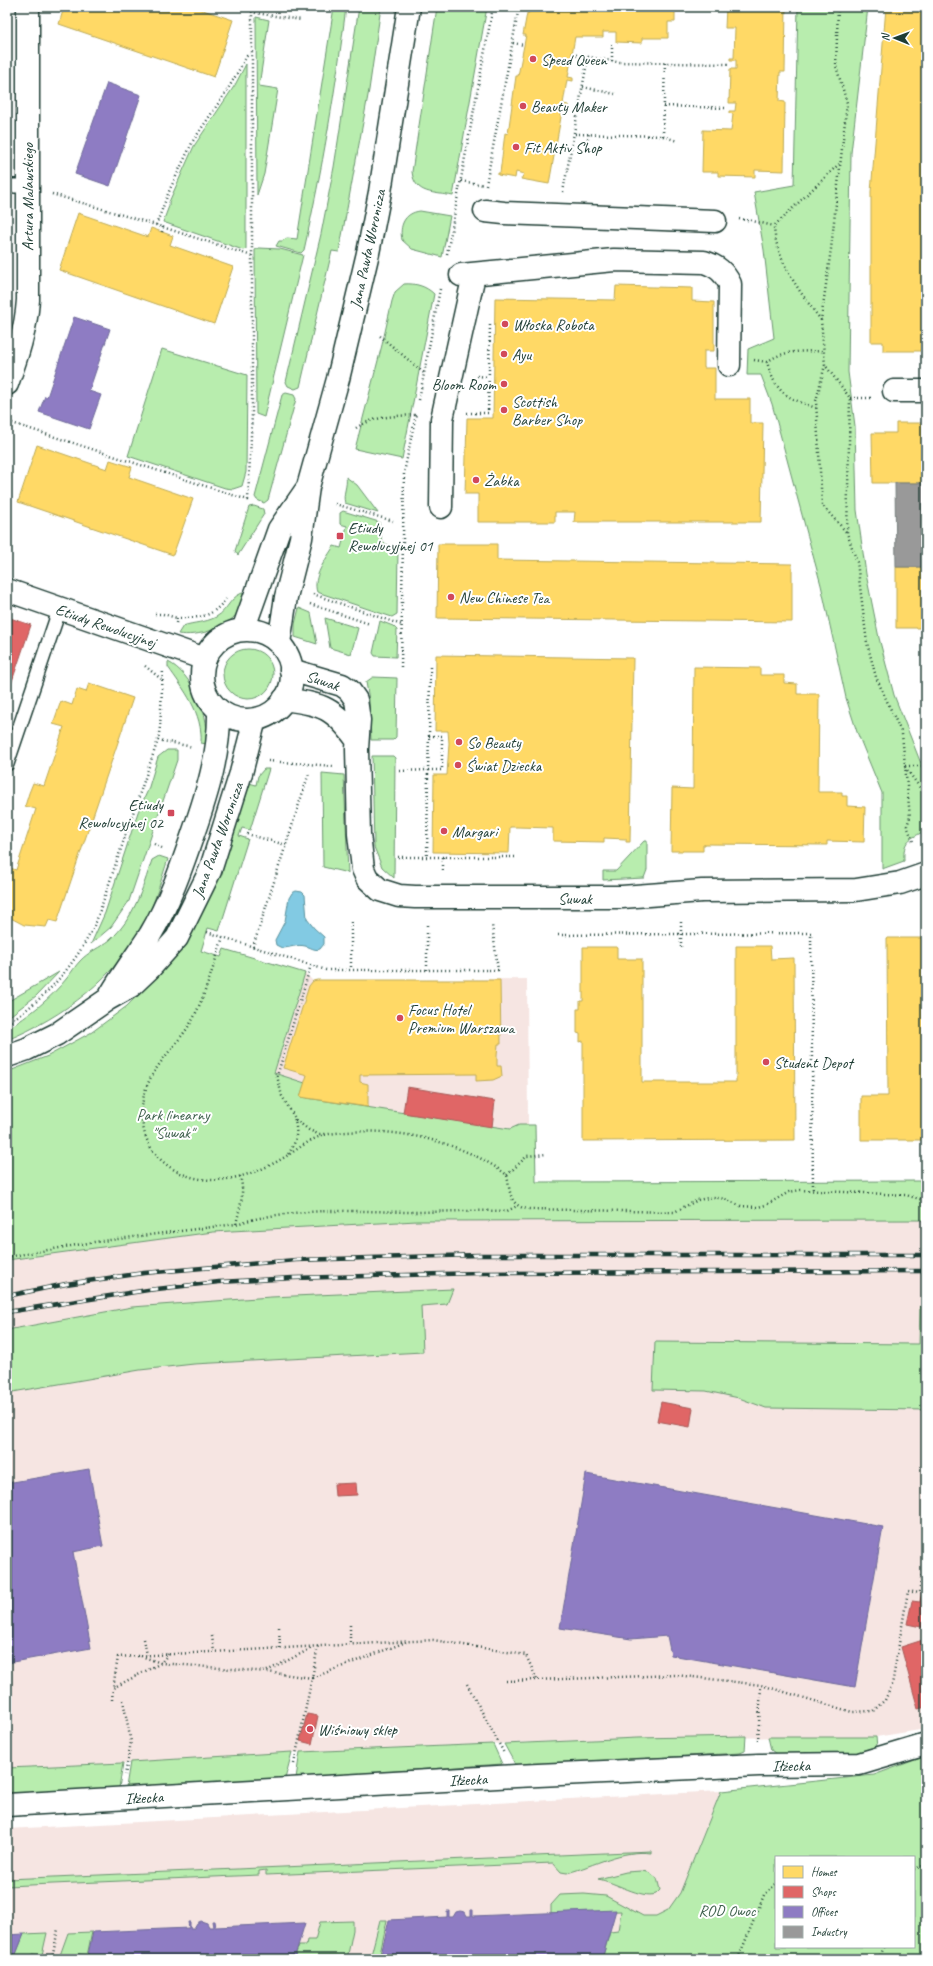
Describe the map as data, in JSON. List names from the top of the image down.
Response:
{
  "streets": {
    "street": [
      "Artura Malawskiego",
      "Jana Pawła Woronicza",
      "Etiudy Rewolucyjnej",
      "Suwak",
      "Iłżecka"
    ]
  },
  "crossings": [
    ["Jana Pawła Woronicza", "Etiudy Rewolucyjnej"],
    ["Jana Pawła Woronicza", "Suwak"],
    ["Etiudy Rewolucyjnej", "Suwak"]
  ],
  "parks": ["Park linearny \"Suwak\"", "ROD Owoc"],
  "places": {
    "other": [
      "Speed Queen",
      "Beauty Maker",
      "Fit Aktiv Shop",
      "Włoska Robota",
      "Ayu",
      "Bloom Room",
      "Scottish Barber Shop",
      "Żabka",
      "New Chinese Tea",
      "So Beauty",
      "Świat Dziecka",
      "Margari",
      "Focus Hotel Premium Warszawa",
      "Student Depot",
      "Wiśniowy sklep"
    ],
    "transit": ["Etiudy Rewolucyjnej 01", "Etiudy Rewolucyjnej 02"]
  },
  "legend": [
    "Homes",
    "Shops",
    "Offices",
    "Industry"
  ],
  "north": "left"
}
